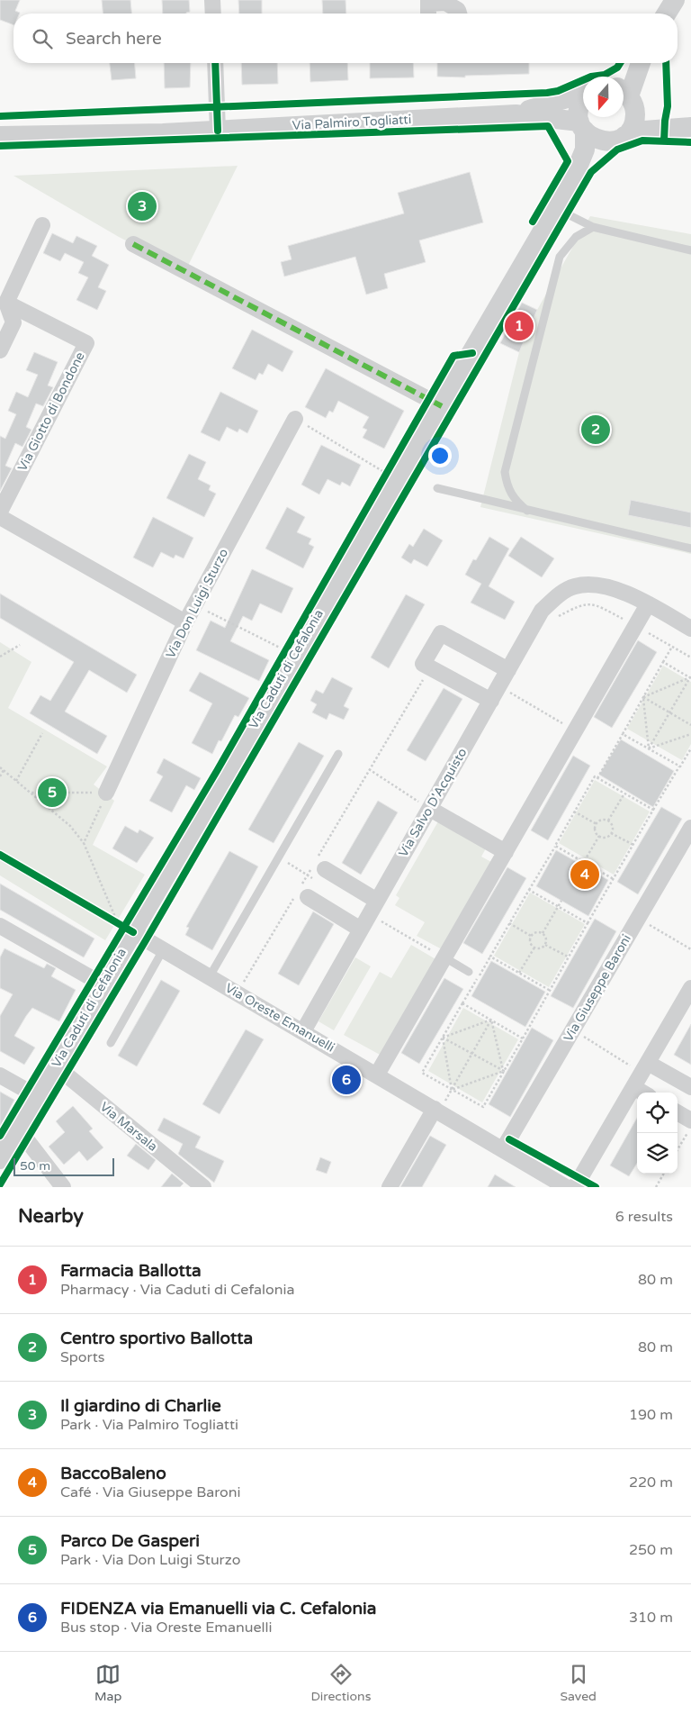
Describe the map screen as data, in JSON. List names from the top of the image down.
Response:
{
  "streets": {
    "street": [
      "Via Palmiro Togliatti",
      "Via Giotto di Bondone",
      "Via Don Luigi Sturzo",
      "Via Caduti di Cefalonia",
      "Via Salvo D'Acquisto",
      "Via Giuseppe Baroni",
      "Via Oreste Emanuelli",
      "Via Marsala"
    ]
  },
  "crossings": [
    ["Via Palmiro Togliatti", "Via Caduti di Cefalonia"],
    ["Via Caduti di Cefalonia", "Via Oreste Emanuelli"],
    ["Via Caduti di Cefalonia", "Via Marsala"],
    ["Via Salvo D'Acquisto", "Via Oreste Emanuelli"],
    ["Via Giuseppe Baroni", "Via Oreste Emanuelli"]
  ],
  "scale_bar": "50 m",
  "north": "bottom",
  "page": {
    "search": "Search here",
    "pins": [
      "3",
      "1",
      "2",
      "5",
      "4",
      "6"
    ],
    "scale": "50 m",
    "heading": ["Nearby", "6 results"],
    "list": [
      {
        "mark": "1",
        "name": "Farmacia Ballotta",
        "note": "Pharmacy · Via Caduti di Cefalonia",
        "value": "80 m"
      },
      {
        "mark": "2",
        "name": "Centro sportivo Ballotta",
        "note": "Sports",
        "value": "80 m"
      },
      {
        "mark": "3",
        "name": "Il giardino di Charlie",
        "note": "Park · Via Palmiro Togliatti",
        "value": "190 m"
      },
      {
        "mark": "4",
        "name": "BaccoBaleno",
        "note": "Café · Via Giuseppe Baroni",
        "value": "220 m"
      },
      {
        "mark": "5",
        "name": "Parco De Gasperi",
        "note": "Park · Via Don Luigi Sturzo",
        "value": "250 m"
      },
      {
        "mark": "6",
        "name": "FIDENZA via Emanuelli via C. Cefalonia",
        "note": "Bus stop · Via Oreste Emanuelli",
        "value": "310 m"
      }
    ],
    "nav": ["Map", "Directions", "Saved"]
  }
}
